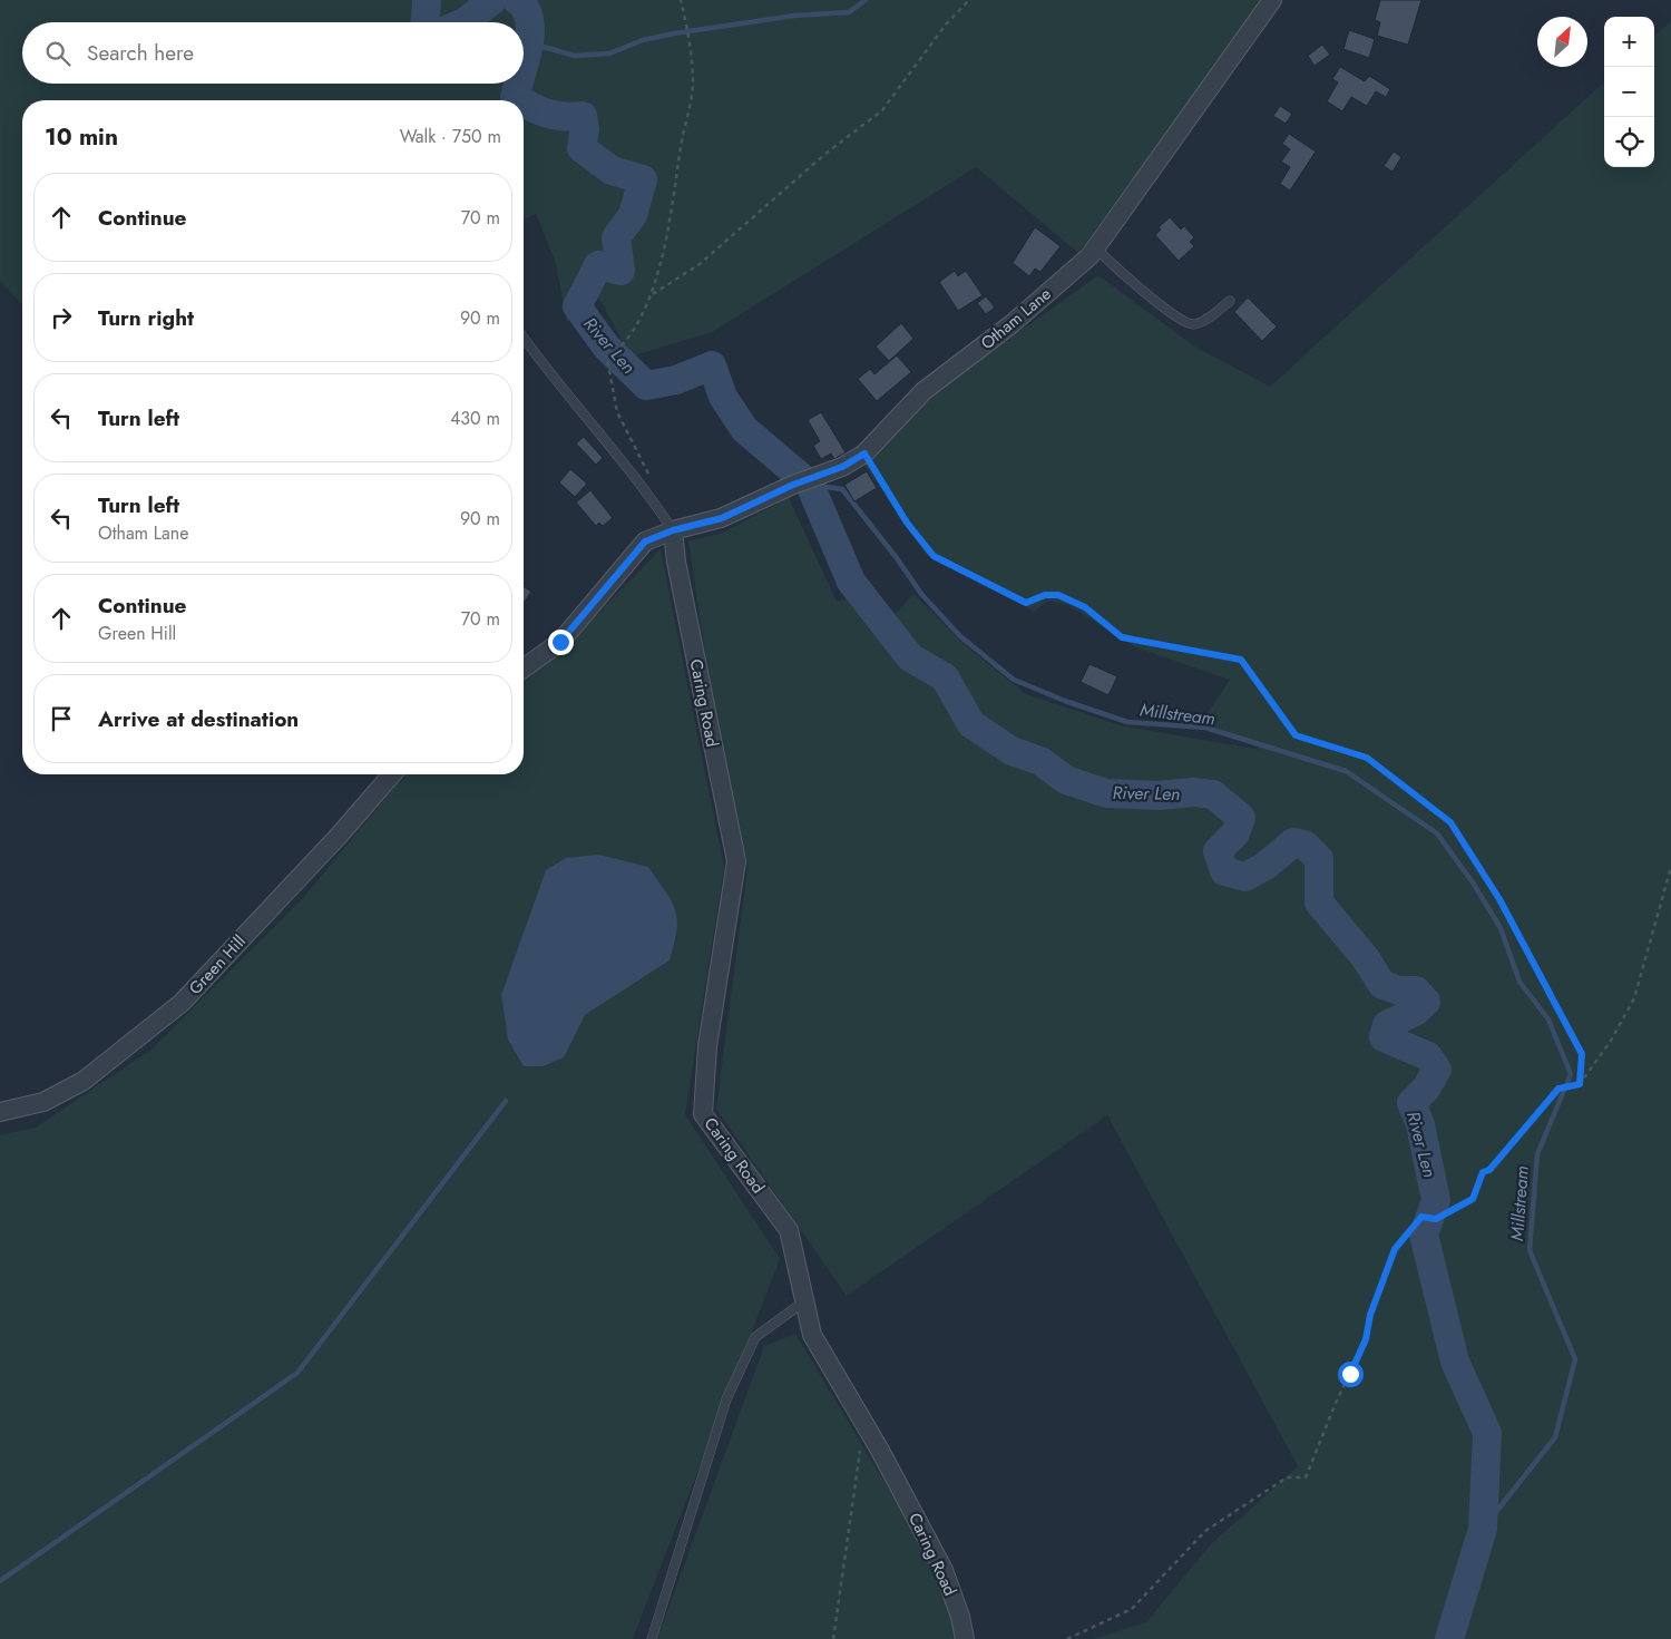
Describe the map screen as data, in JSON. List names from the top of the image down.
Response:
{
  "streets": {
    "street": ["Otham Lane", "Caring Road", "Green Hill"]
  },
  "crossings": [
    ["Otham Lane", "Caring Road"]
  ],
  "water": ["River Len", "Millstream"],
  "north": "top right",
  "page": {
    "map_buttons": ["+", "−"],
    "search": "Search here",
    "heading": ["10 min", "Walk · 750 m"],
    "list": [
      ["Continue", "70 m"],
      ["Turn right", "90 m"],
      ["Turn left", "430 m"],
      ["Turn left", "Otham Lane", "90 m"],
      ["Continue", "Green Hill", "70 m"],
      "Arrive at destination"
    ]
  }
}
